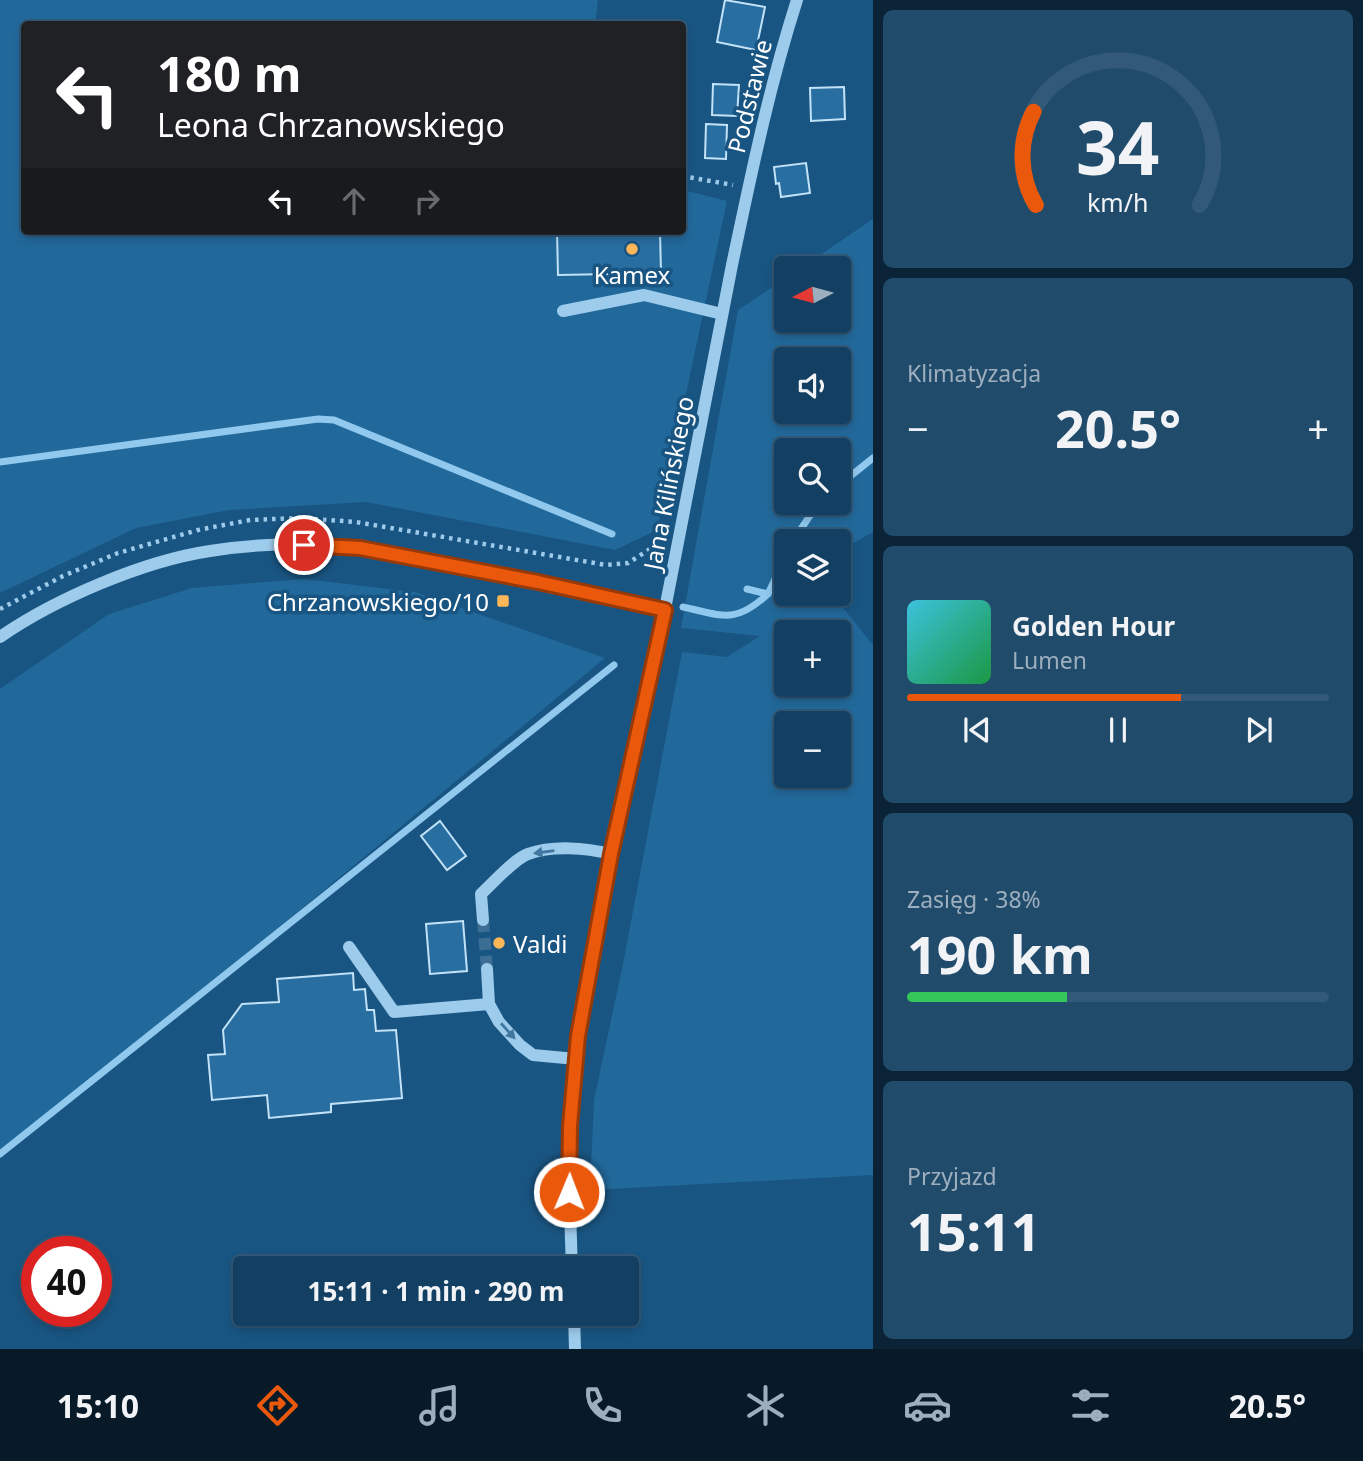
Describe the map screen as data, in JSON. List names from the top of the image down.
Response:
{
  "streets": {
    "street": ["Podstawie", "Jana Kilińskiego"]
  },
  "crossings": [
    ["Podstawie", "Jana Kilińskiego"]
  ],
  "places": {
    "other": ["Kamex", "Valdi"],
    "transit": ["Chrzanowskiego/10"]
  },
  "north": "left",
  "page": {
    "turn": ["180 m", "Leona Chrzanowskiego"],
    "map_buttons": ["+", "−"],
    "tile": [
      "Klimatyzacja",
      ["Zasięg · 38%", "190 km"],
      ["Przyjazd", "15:11"]
    ],
    "heat": ["−", "20.5°", "+"],
    "song": ["Golden Hour", "Lumen"],
    "limit": "40",
    "trip": "15:11 · 1 min · 290 m",
    "tabs": ["15:10", "20.5°"],
    "gauge": ["34", "km/h"]
  }
}
